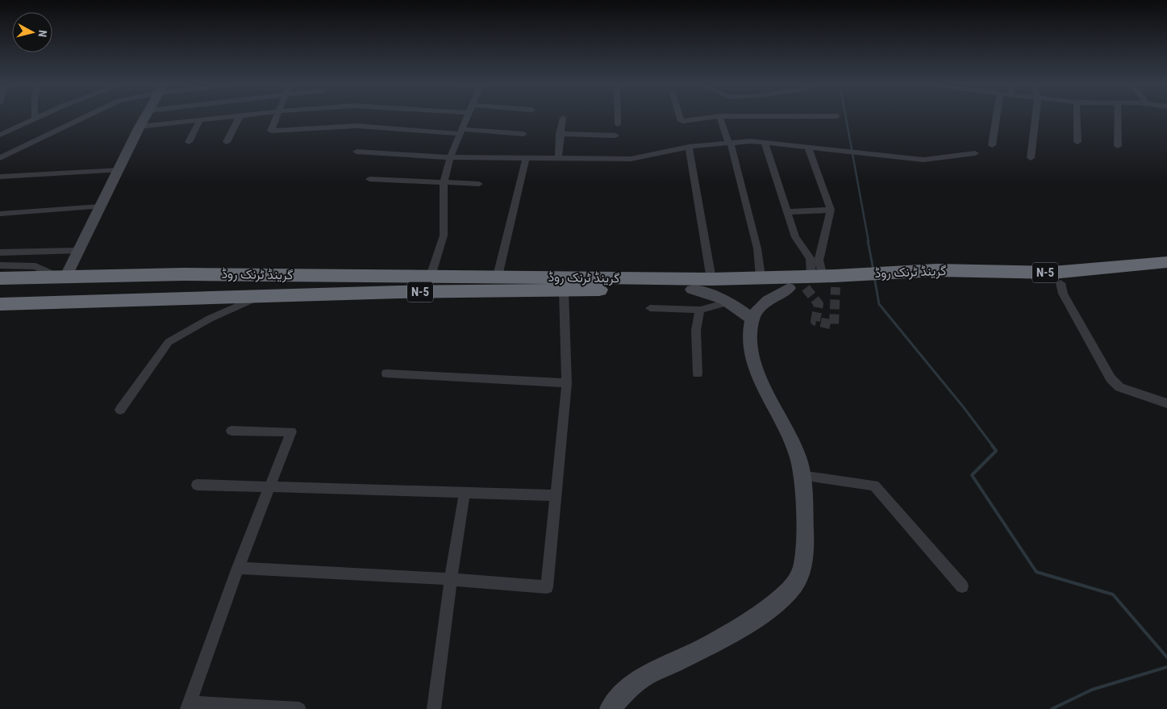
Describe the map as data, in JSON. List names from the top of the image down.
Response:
{
  "streets": {
    "highway": ["گرینڈ ٹرنک روڈ", "N-5"]
  },
  "north": "right"
}
